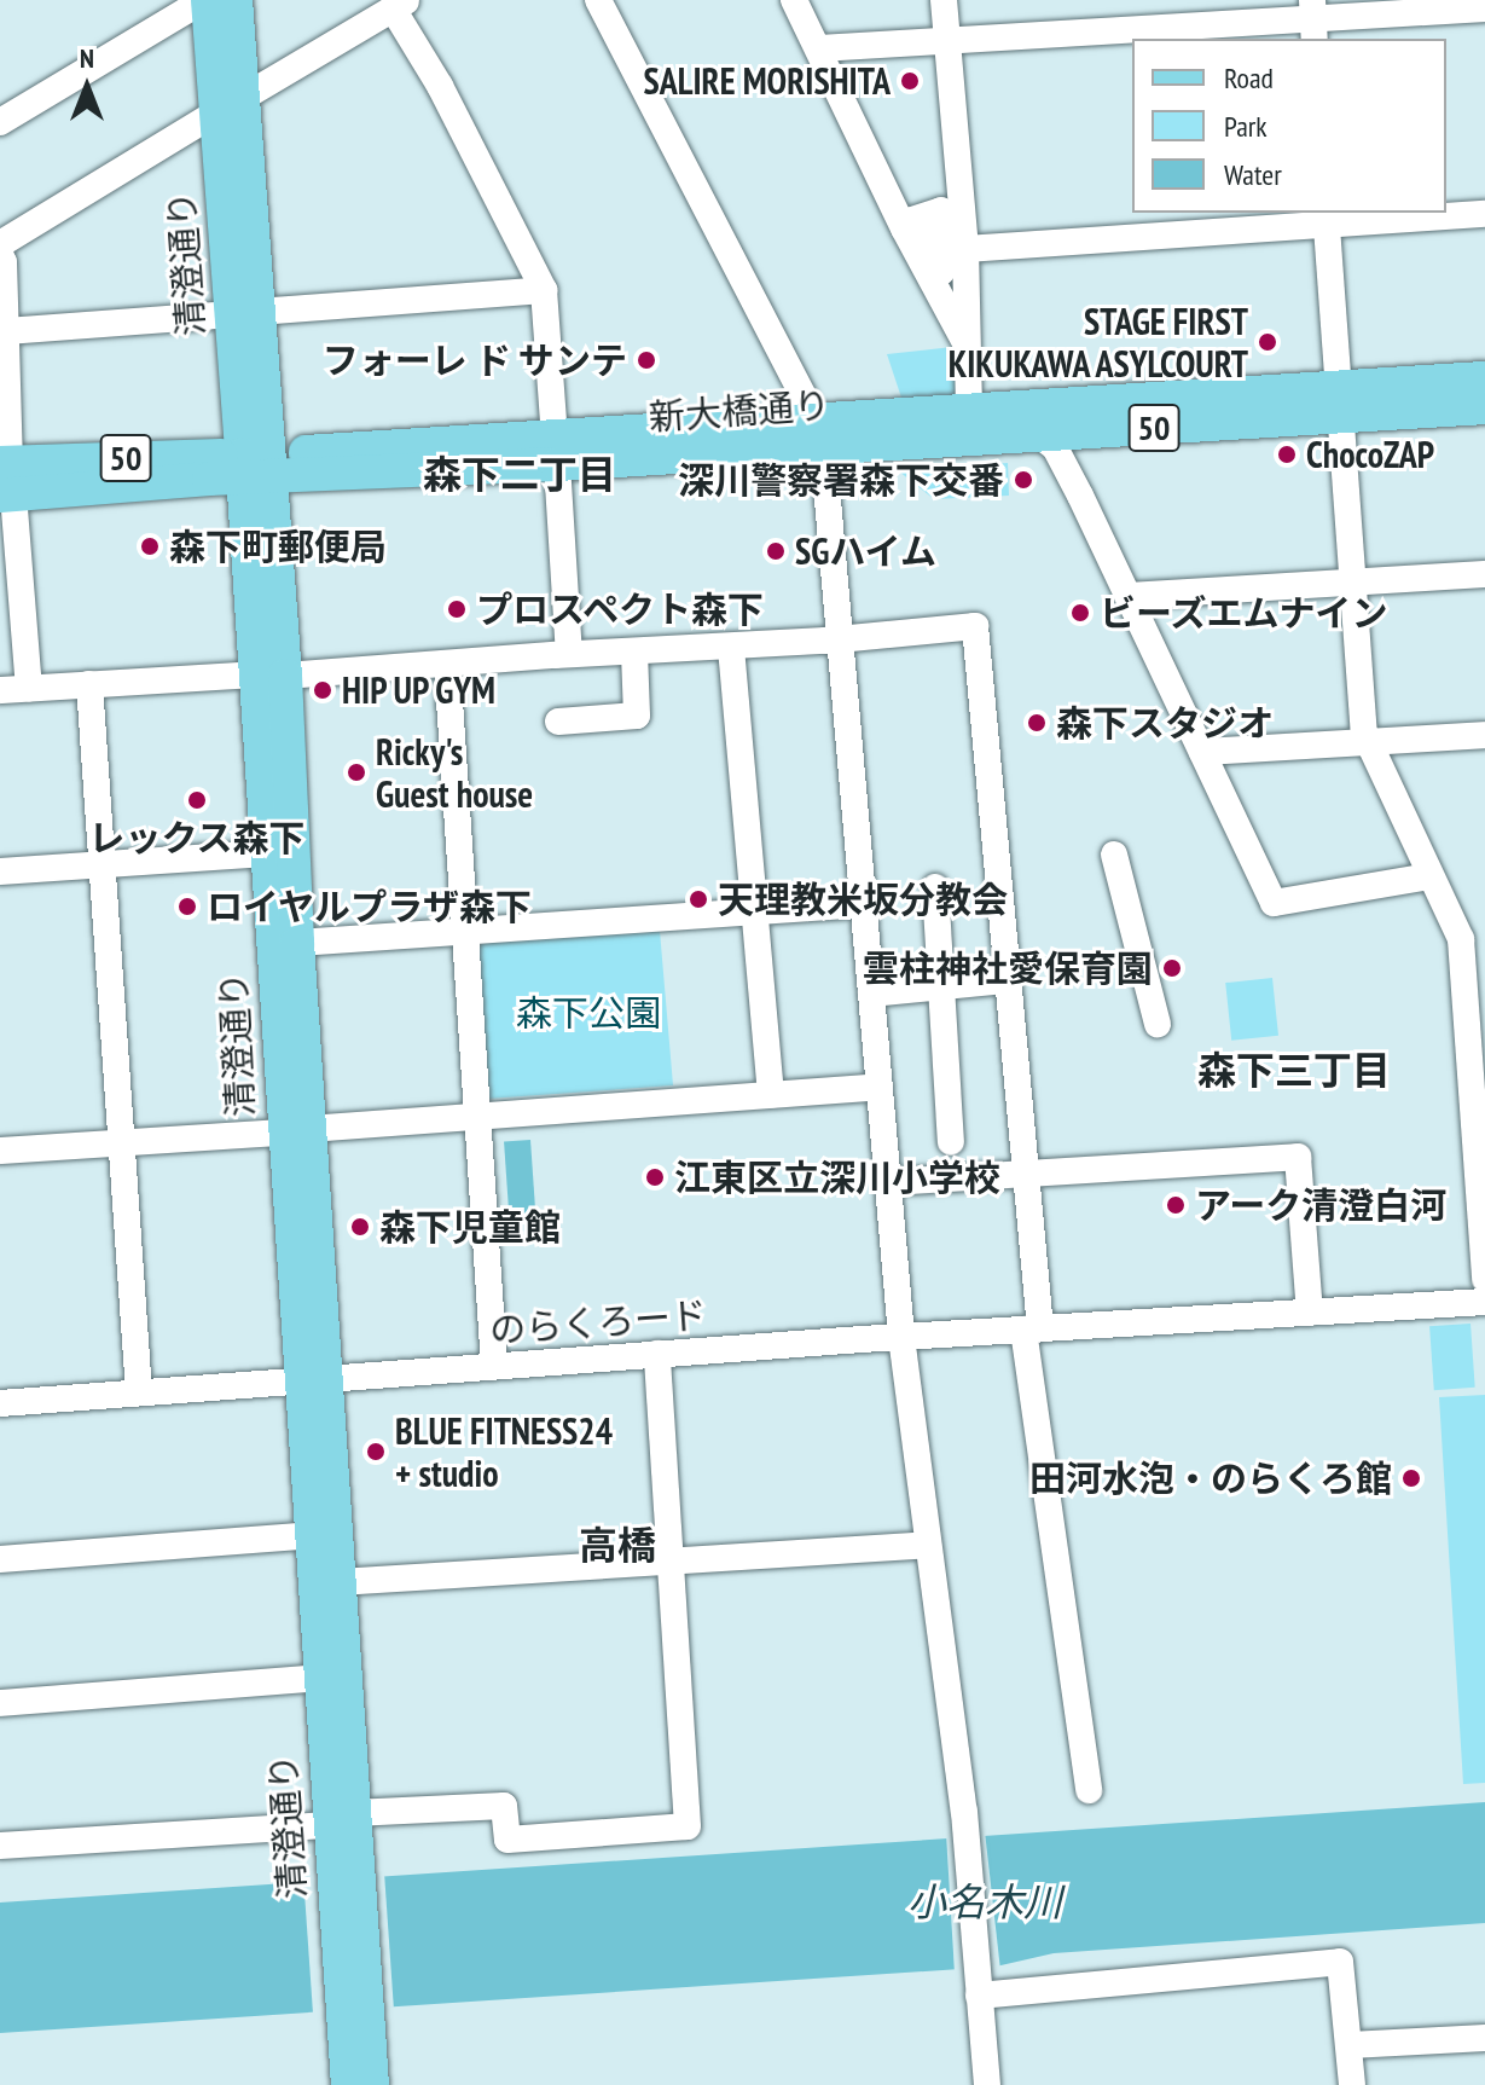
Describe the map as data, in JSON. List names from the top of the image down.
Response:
{
  "streets": {
    "main road": ["清澄通り", "新大橋通り", "50"],
    "street": ["のらくろード"]
  },
  "crossings": [
    ["清澄通り", "新大橋通り"],
    ["清澄通り", "のらくろード"]
  ],
  "districts": ["森下二丁目", "森下三丁目", "高橋"],
  "water": ["小名木川"],
  "parks": ["森下公園"],
  "places": [
    "SALIRE MORISHITA",
    "STAGE FIRST KIKUKAWA ASYLCOURT",
    "フォーレ ド サンテ",
    "ChocoZAP",
    "深川警察署森下交番",
    "森下町郵便局",
    "SGハイム",
    "プロスペクト森下",
    "ビーズエムナイン",
    "HIP UP GYM",
    "森下スタジオ",
    "Ricky's Guest house",
    "レックス森下",
    "天理教米坂分教会",
    "ロイヤルプラザ森下",
    "雲柱神社愛保育園",
    "江東区立深川小学校",
    "アーク清澄白河",
    "森下児童館",
    "BLUE FITNESS24 + studio",
    "田河水泡・のらくろ館"
  ],
  "legend": ["Road", "Park", "Water"],
  "north": "top"
}
